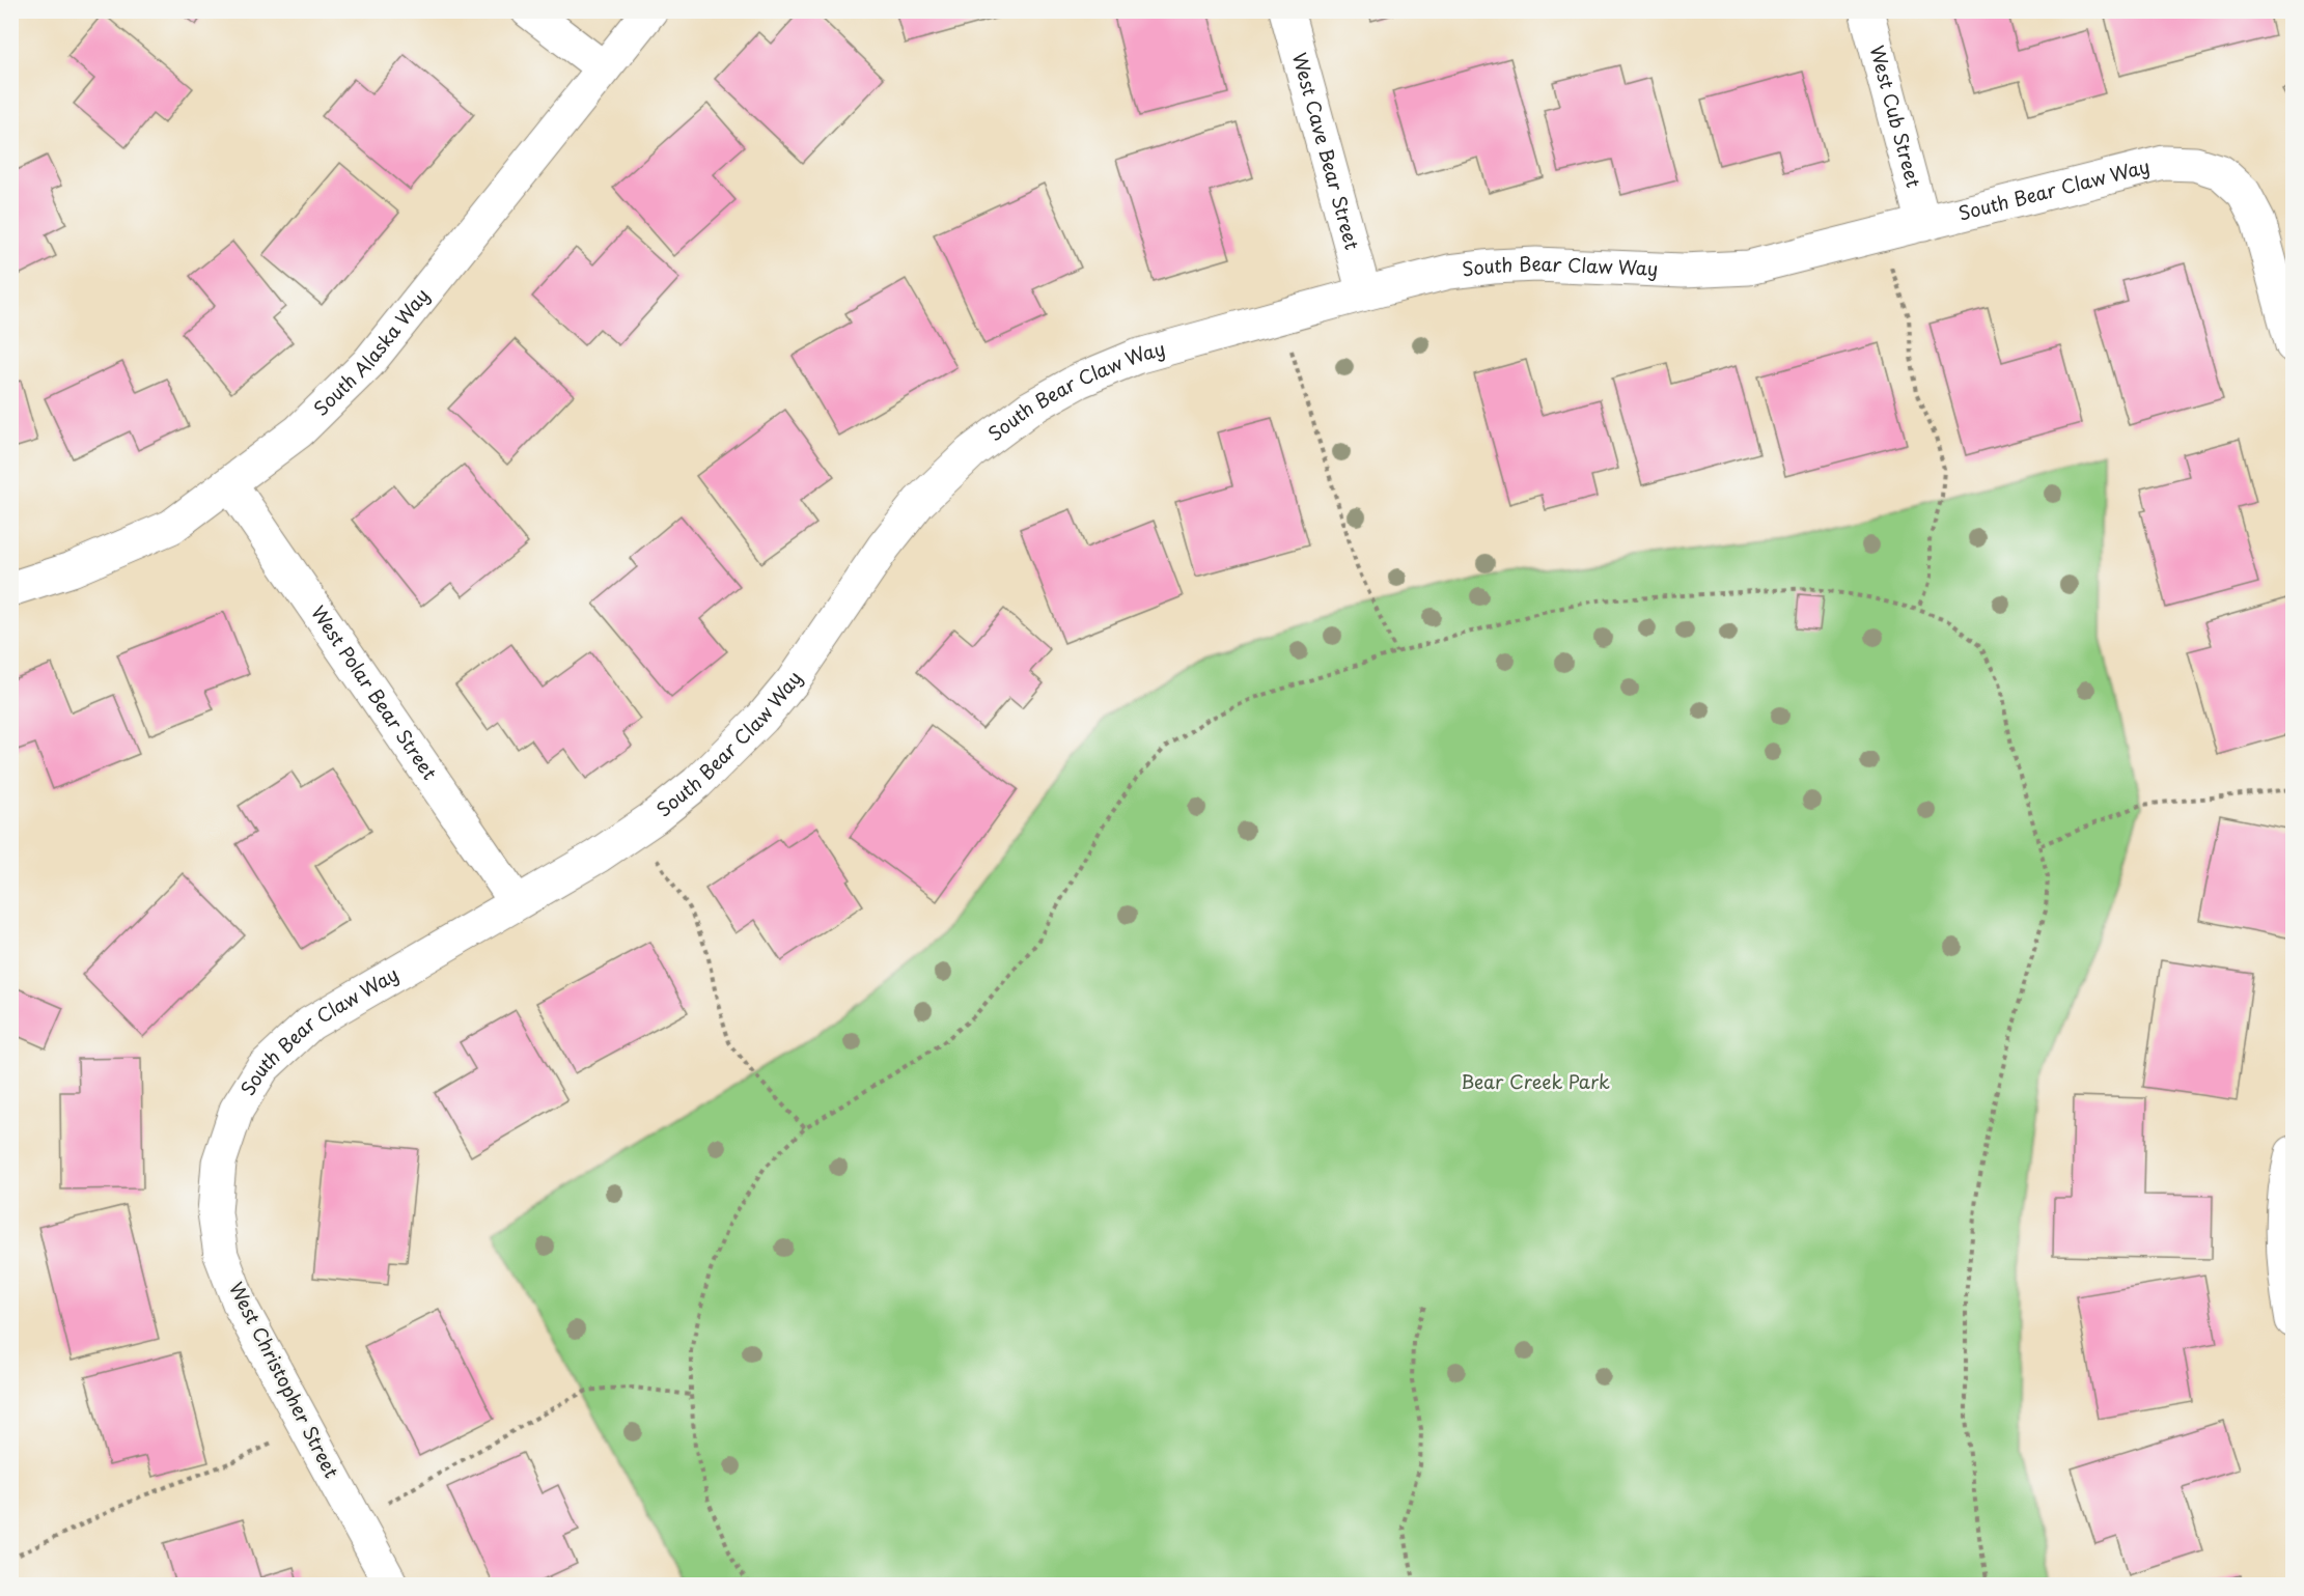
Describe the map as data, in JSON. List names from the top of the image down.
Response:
{
  "streets": {
    "street": [
      "West Cub Street",
      "West Cave Bear Street",
      "South Bear Claw Way",
      "South Alaska Way",
      "West Polar Bear Street",
      "West Christopher Street"
    ]
  },
  "crossings": [
    ["West Cub Street", "South Bear Claw Way"],
    ["West Cave Bear Street", "South Bear Claw Way"],
    ["South Bear Claw Way", "West Polar Bear Street"],
    ["South Bear Claw Way", "West Christopher Street"],
    ["South Alaska Way", "West Polar Bear Street"]
  ],
  "parks": ["Bear Creek Park"]
}
